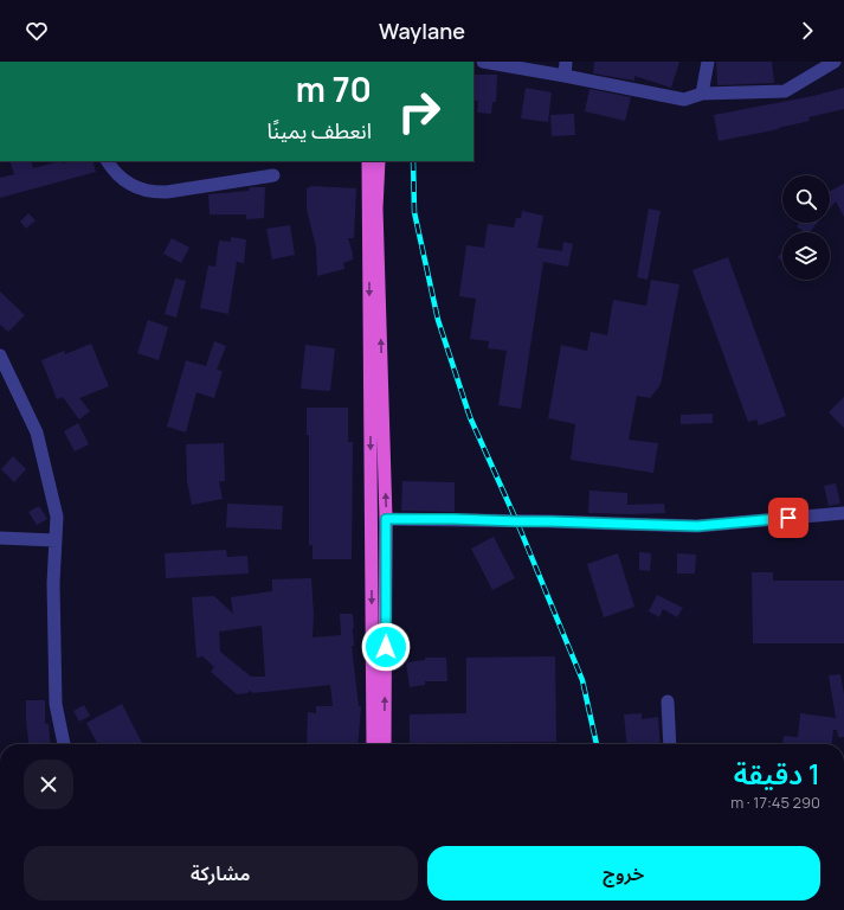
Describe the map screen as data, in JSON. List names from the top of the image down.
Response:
{
  "page": {
    "header": "Waylane",
    "turn": ["70 m", "انعطف يمينًا"],
    "heading": ["1 دقيقة", "290 m · 17:45"],
    "buttons": ["خروج", "مشاركة"]
  }
}
